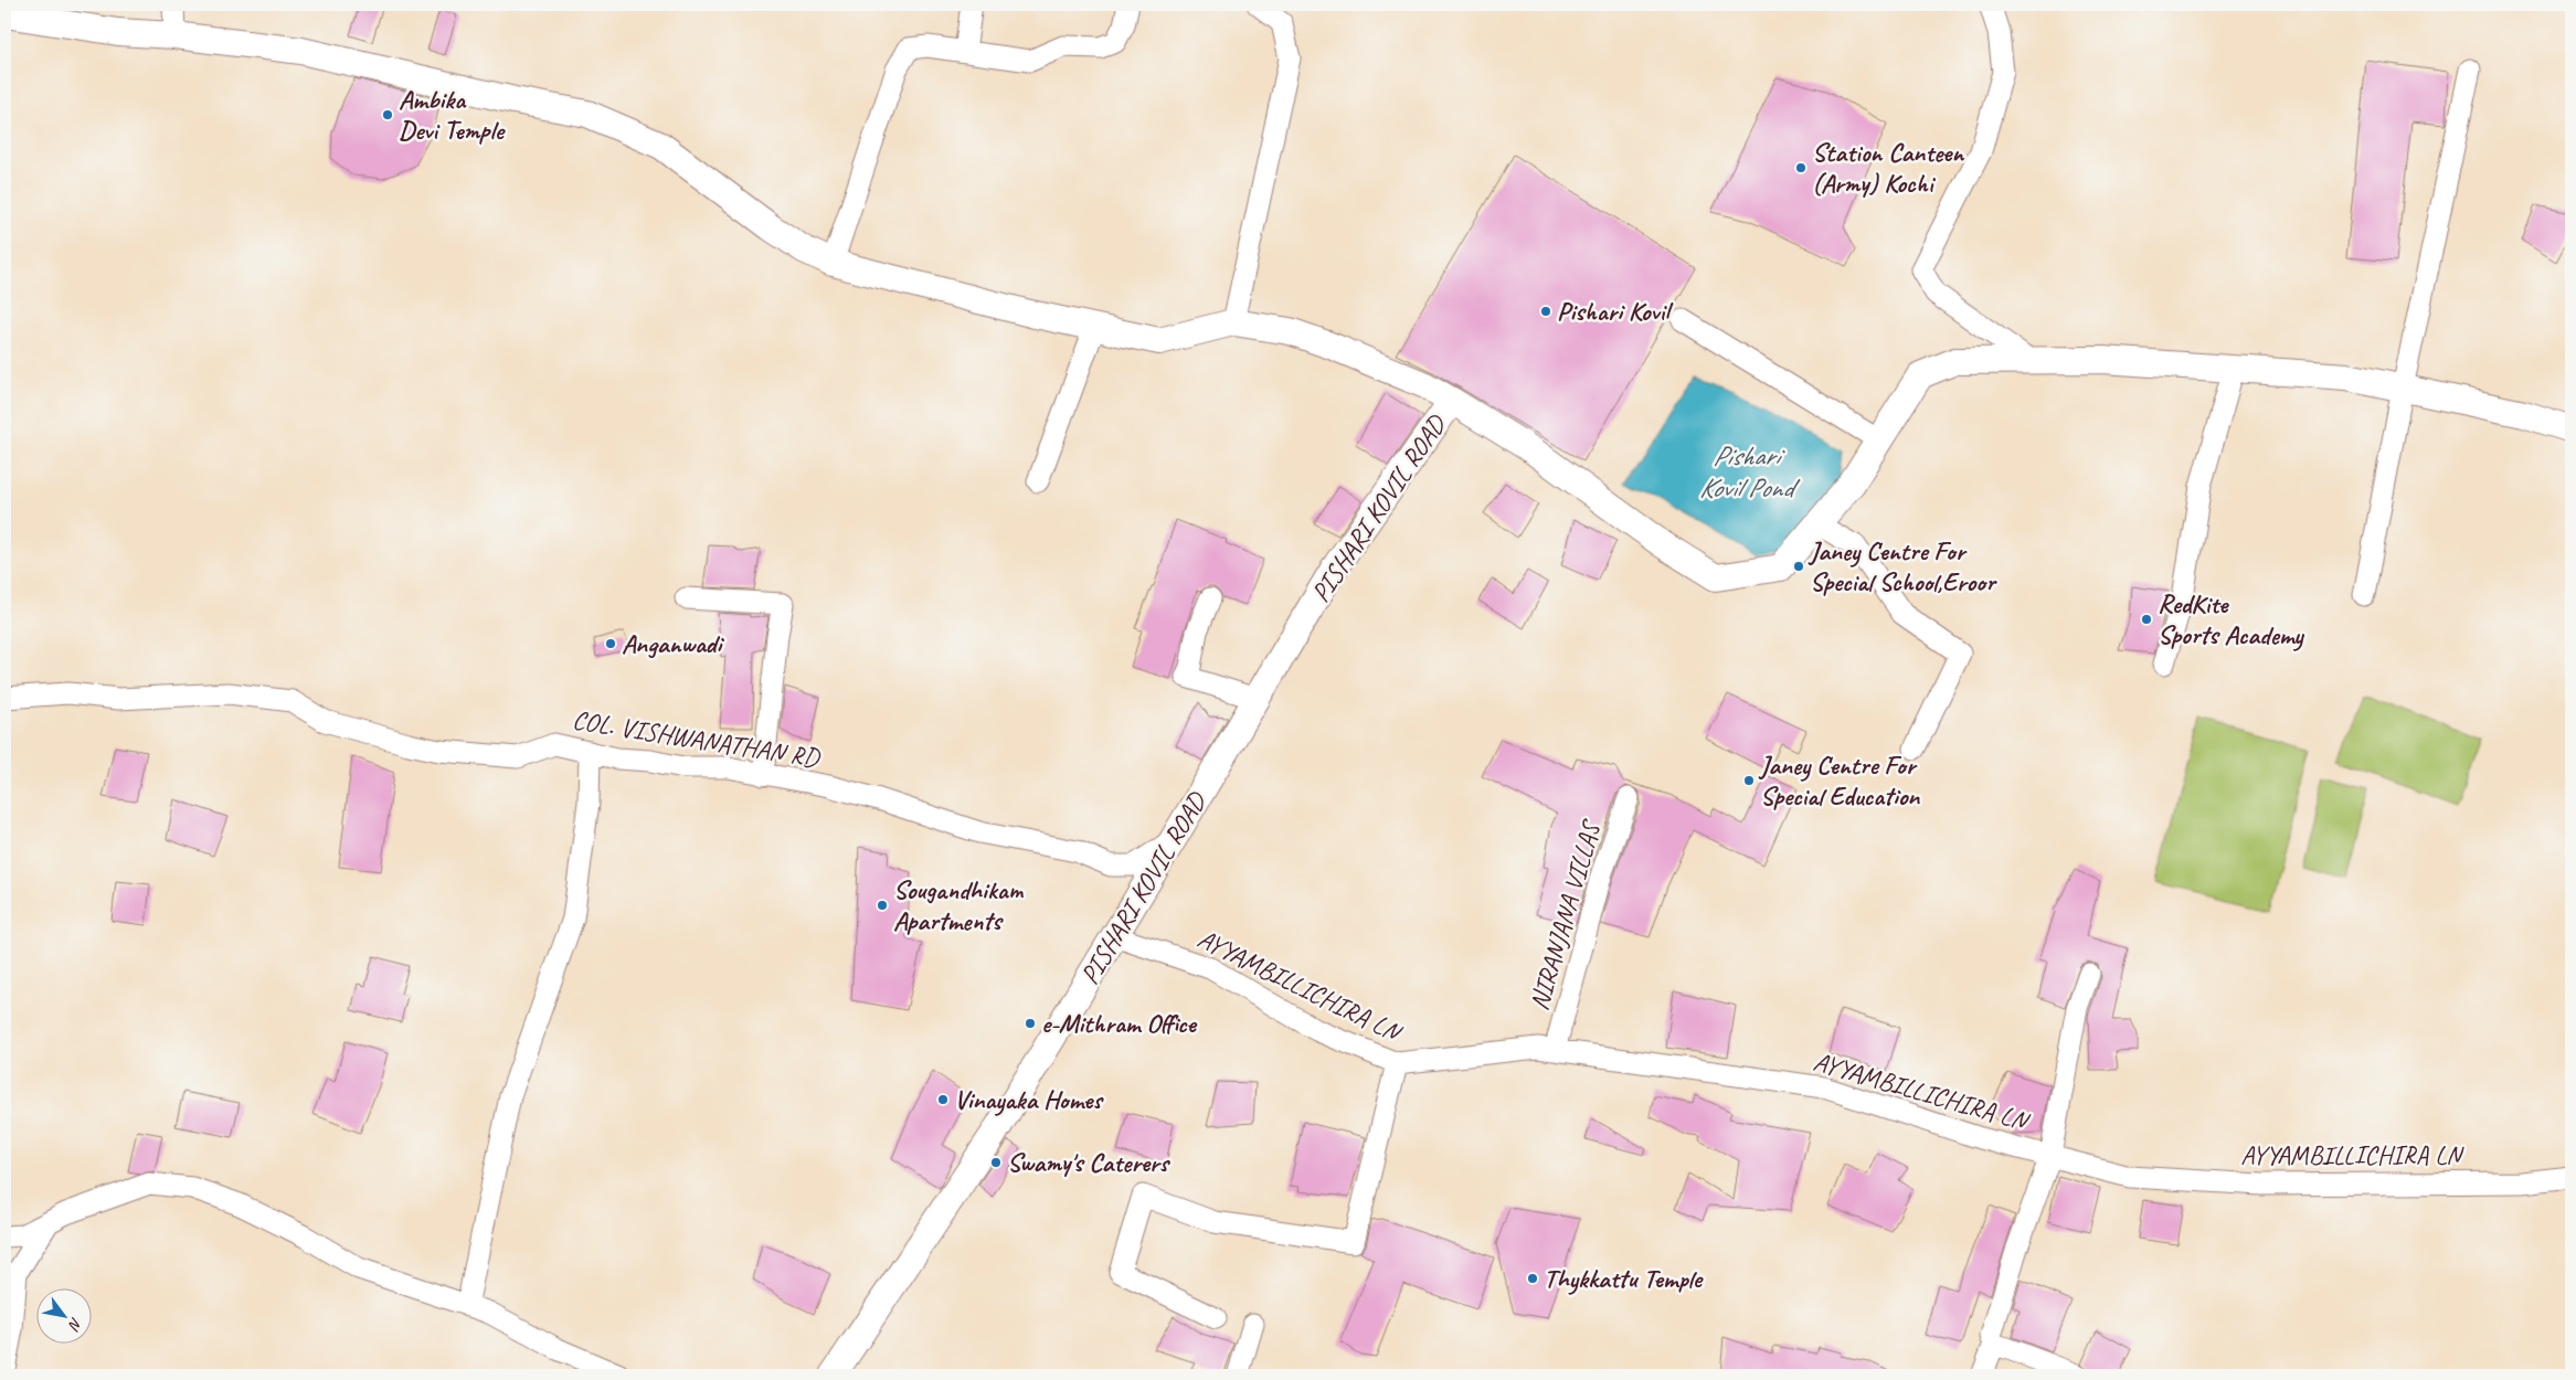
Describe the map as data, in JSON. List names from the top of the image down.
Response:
{
  "streets": {
    "street": [
      "PISHARI KOVIL ROAD",
      "COL. VISHWANATHAN RD",
      "NIRANJANA VILLAS",
      "AYYAMBILLICHIRA LN"
    ]
  },
  "crossings": [
    ["PISHARI KOVIL ROAD", "COL. VISHWANATHAN RD"],
    ["PISHARI KOVIL ROAD", "AYYAMBILLICHIRA LN"],
    ["NIRANJANA VILLAS", "AYYAMBILLICHIRA LN"]
  ],
  "water": ["Pishari Kovil Pond"],
  "places": [
    "Ambika Devi Temple",
    "Station Canteen (Army) Kochi",
    "Pishari Kovil",
    "Janey Centre For Special School,Eroor",
    "RedKite Sports Academy",
    "Anganwadi",
    "Janey Centre For Special Education",
    "Sougandhikam Apartments",
    "e-Mithram Office",
    "Vinayaka Homes",
    "Swamy's Caterers",
    "Thykkattu Temple"
  ],
  "north": "bottom right"
}
